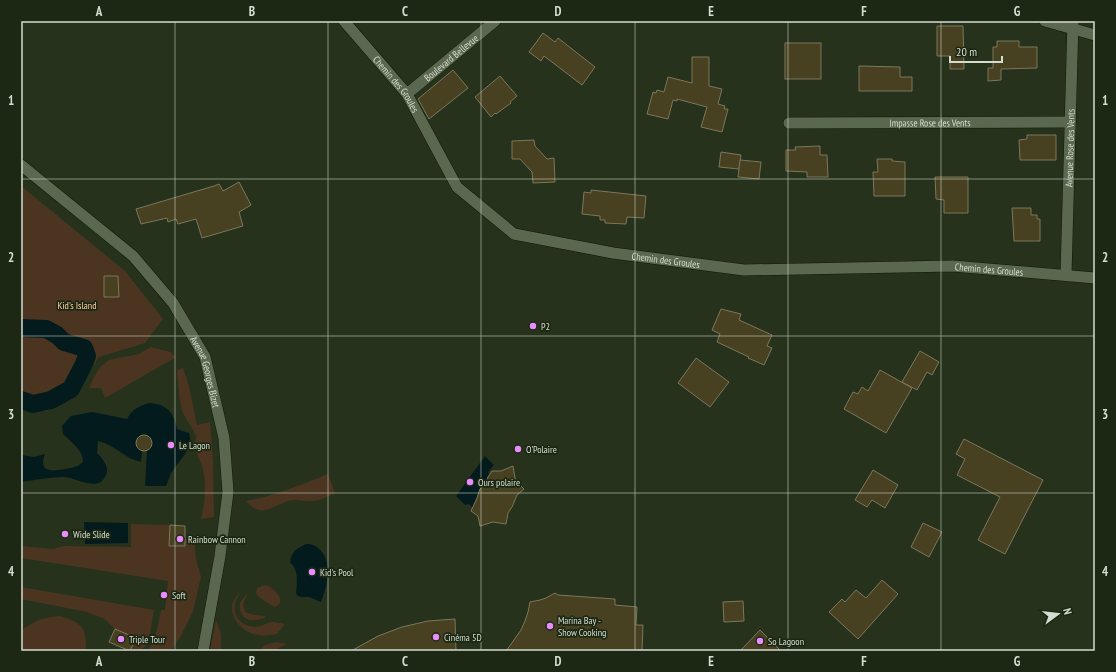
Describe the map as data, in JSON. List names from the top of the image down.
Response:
{
  "streets": {
    "street": [
      "Boulevard Bellevue",
      "Chemin des Groules",
      "Impasse Rose des Vents",
      "Avenue Rose des Vents",
      "Avenue Georges Bizet"
    ]
  },
  "crossings": [
    ["Boulevard Bellevue", "Chemin des Groules"],
    ["Chemin des Groules", "Avenue Rose des Vents"],
    ["Impasse Rose des Vents", "Avenue Rose des Vents"]
  ],
  "parks": ["Kid's Island"],
  "places": [
    "P2",
    "Le Lagon",
    "O'Polaire",
    "Ours polaire",
    "Wide Slide",
    "Rainbow Cannon",
    "Kid's Pool",
    "Soft",
    "Marina Bay - Show Cooking",
    "Cinéma 5D",
    "Triple Tour",
    "So Lagoon"
  ],
  "scale_bar": "20 m",
  "north": "right",
  "grid": {
    "columns": [
      "A",
      "B",
      "C",
      "D",
      "E",
      "F",
      "G"
    ],
    "rows": [
      "1",
      "2",
      "3",
      "4"
    ]
  }
}
